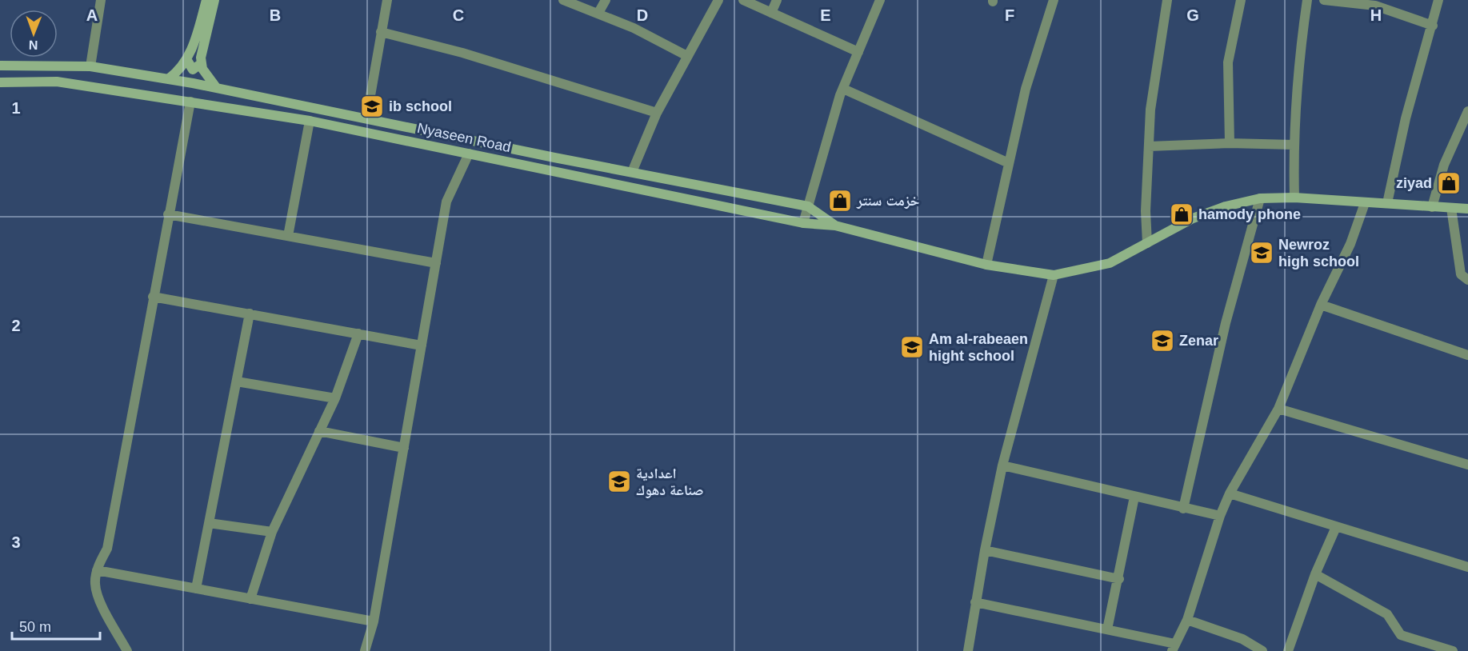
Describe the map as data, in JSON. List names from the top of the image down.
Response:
{
  "streets": {
    "street": ["Nyaseen Road"]
  },
  "places": {
    "school or university": [
      "ib school",
      "Newroz high school",
      "Zenar",
      "Am al-rabeaen hight school",
      "اعدادية صناعة دهوك"
    ],
    "shop": ["ziyad", "خزمت سنتر", "hamody phone"]
  },
  "scale_bar": "50 m",
  "north": "bottom",
  "grid": {
    "columns": [
      "A",
      "B",
      "C",
      "D",
      "E",
      "F",
      "G",
      "H"
    ],
    "rows": ["1", "2", "3"]
  }
}
